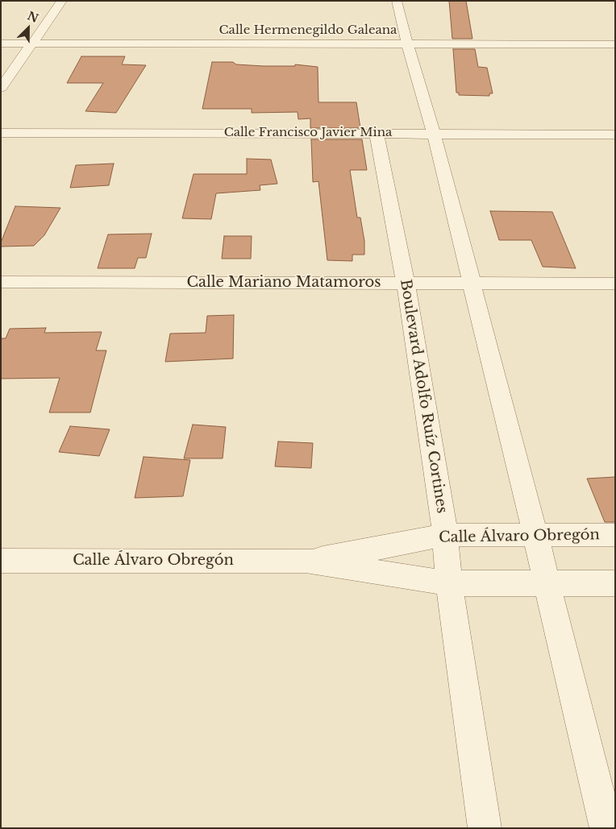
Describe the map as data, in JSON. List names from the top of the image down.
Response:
{
  "streets": {
    "street": [
      "Calle Hermenegildo Galeana",
      "Calle Francisco Javier Mina",
      "Calle Mariano Matamoros",
      "Boulevard Adolfo Ruíz Cortines",
      "Calle Álvaro Obregón"
    ]
  },
  "crossings": [
    ["Calle Francisco Javier Mina", "Boulevard Adolfo Ruíz Cortines"],
    ["Calle Mariano Matamoros", "Boulevard Adolfo Ruíz Cortines"],
    ["Boulevard Adolfo Ruíz Cortines", "Calle Álvaro Obregón"]
  ],
  "north": "top right"
}
